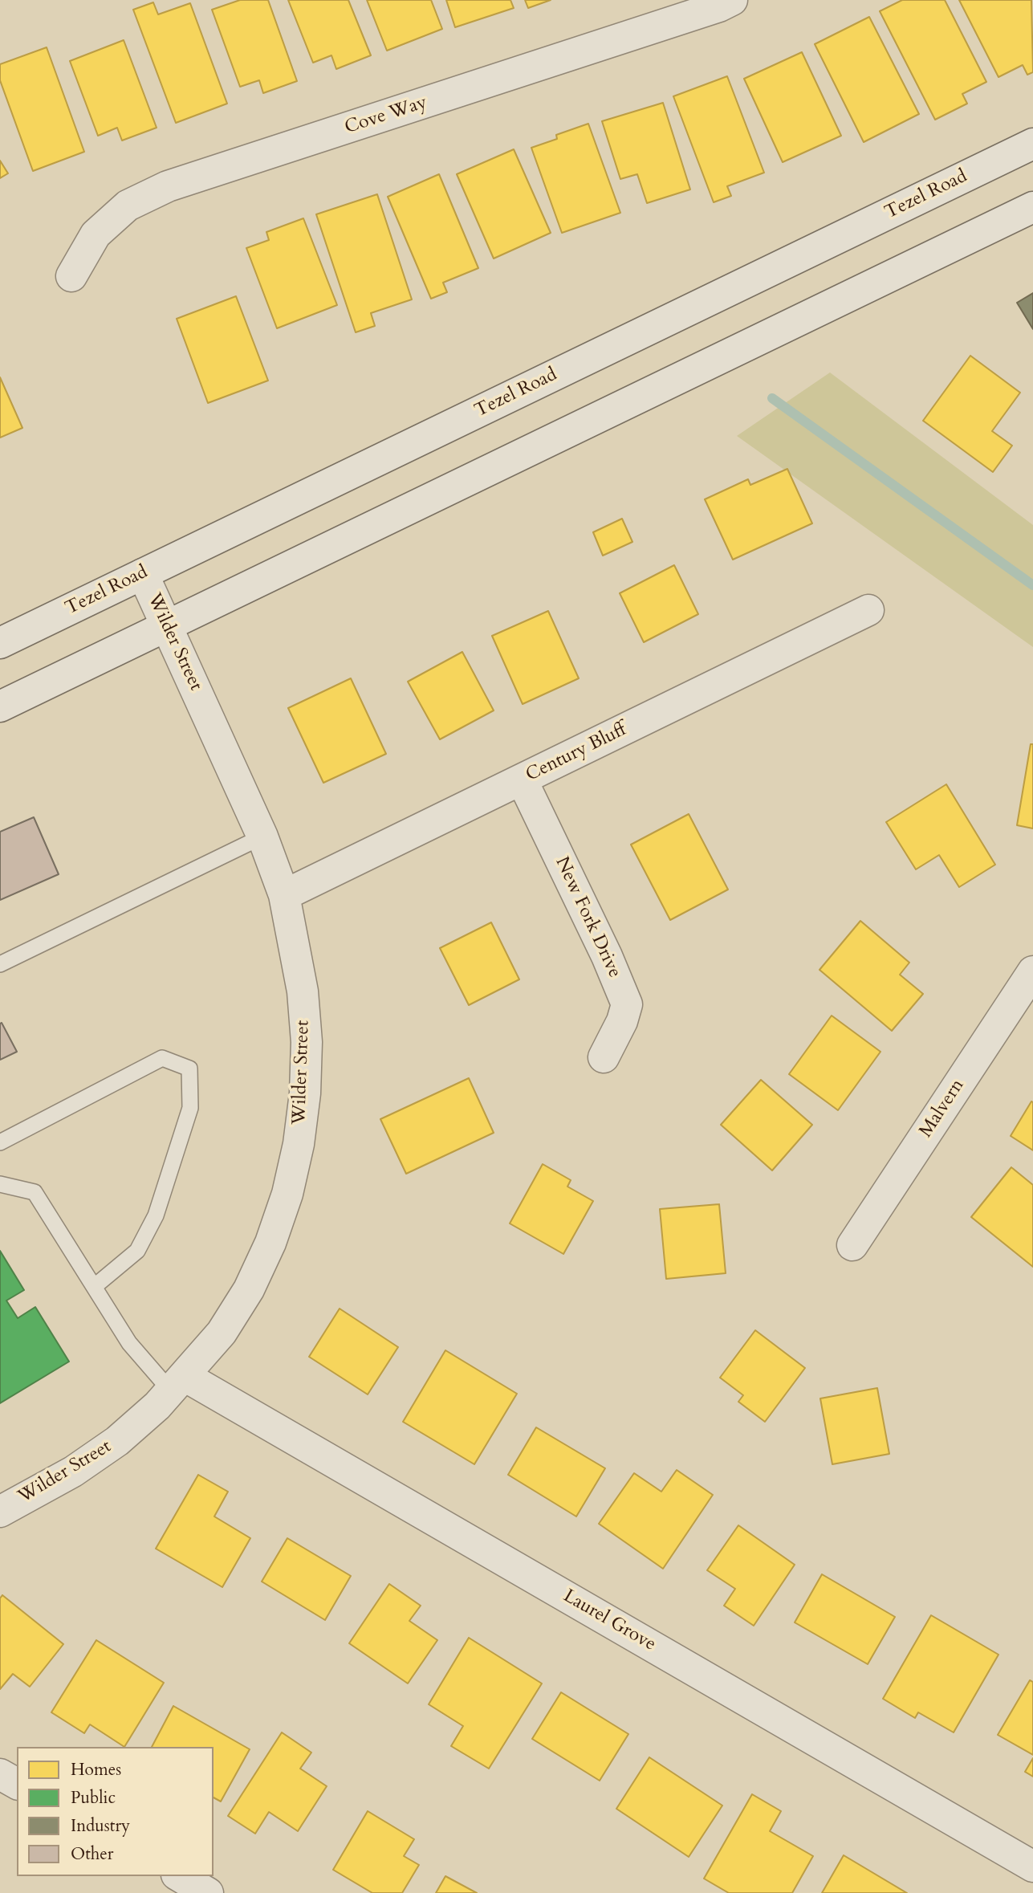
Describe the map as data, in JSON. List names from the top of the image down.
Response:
{
  "streets": {
    "street": [
      "Cove Way",
      "Tezel Road",
      "Wilder Street",
      "Century Bluff",
      "New Fork Drive",
      "Malvern",
      "Laurel Grove"
    ]
  },
  "crossings": [
    ["Tezel Road", "Wilder Street"],
    ["Wilder Street", "Century Bluff"],
    ["Wilder Street", "Laurel Grove"],
    ["Century Bluff", "New Fork Drive"]
  ],
  "legend": [
    "Homes",
    "Public",
    "Industry",
    "Other"
  ]
}
